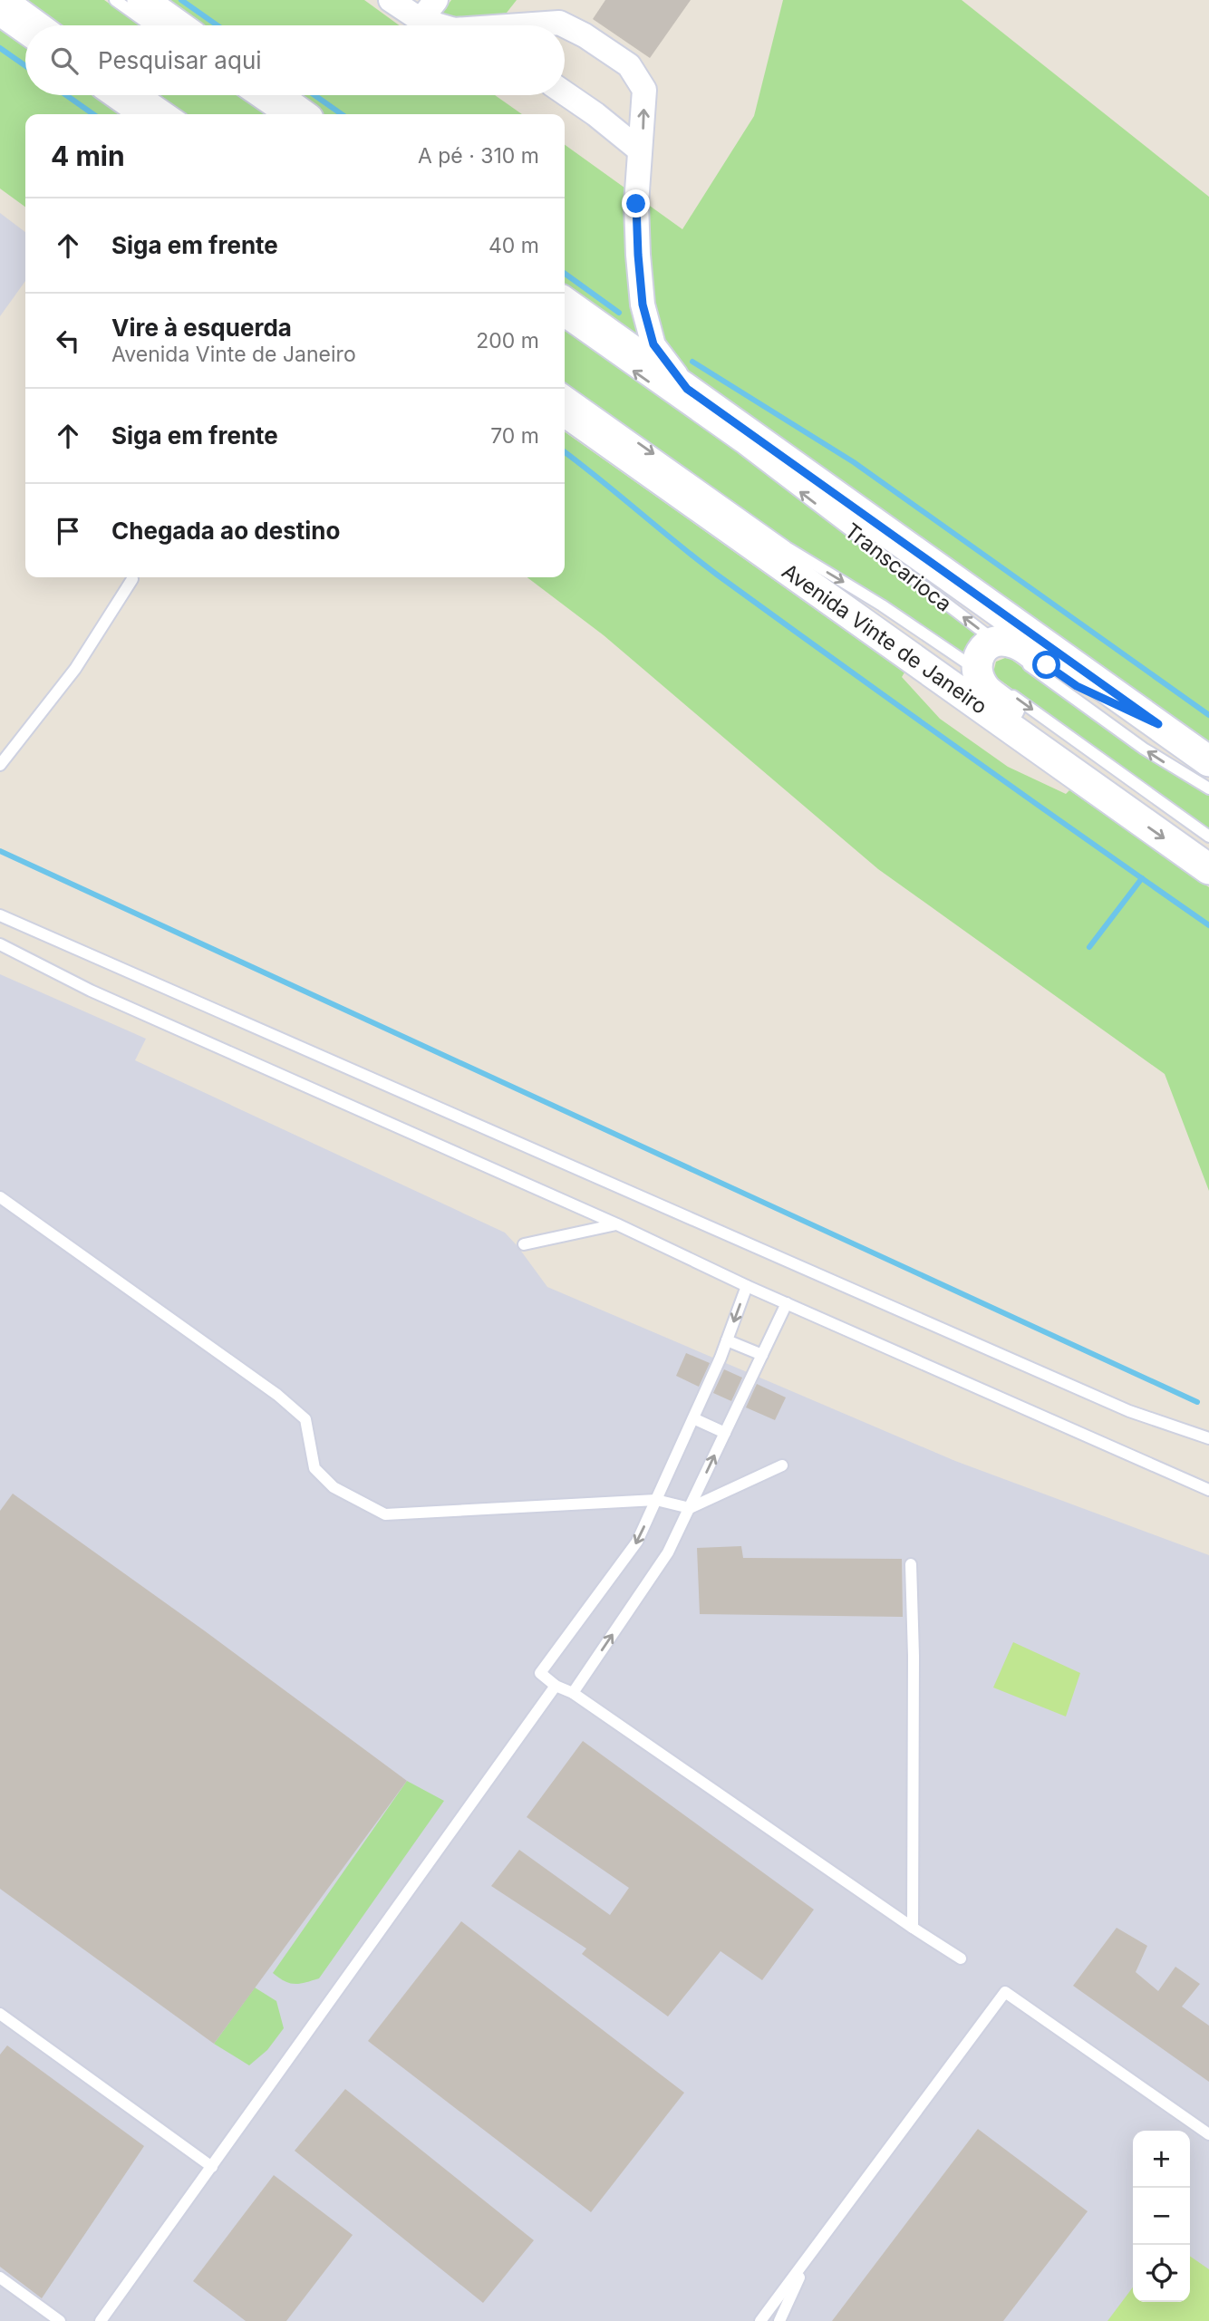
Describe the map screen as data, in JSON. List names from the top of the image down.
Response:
{
  "streets": {
    "street": ["Avenida Vinte de Janeiro"],
    "lane": ["Transcarioca"]
  },
  "page": {
    "search": "Pesquisar aqui",
    "heading": ["4 min", "A pé · 310 m"],
    "list": [
      ["Siga em frente", "40 m"],
      ["Vire à esquerda", "Avenida Vinte de Janeiro", "200 m"],
      ["Siga em frente", "70 m"],
      "Chegada ao destino"
    ],
    "map_buttons": ["+", "−"]
  }
}
